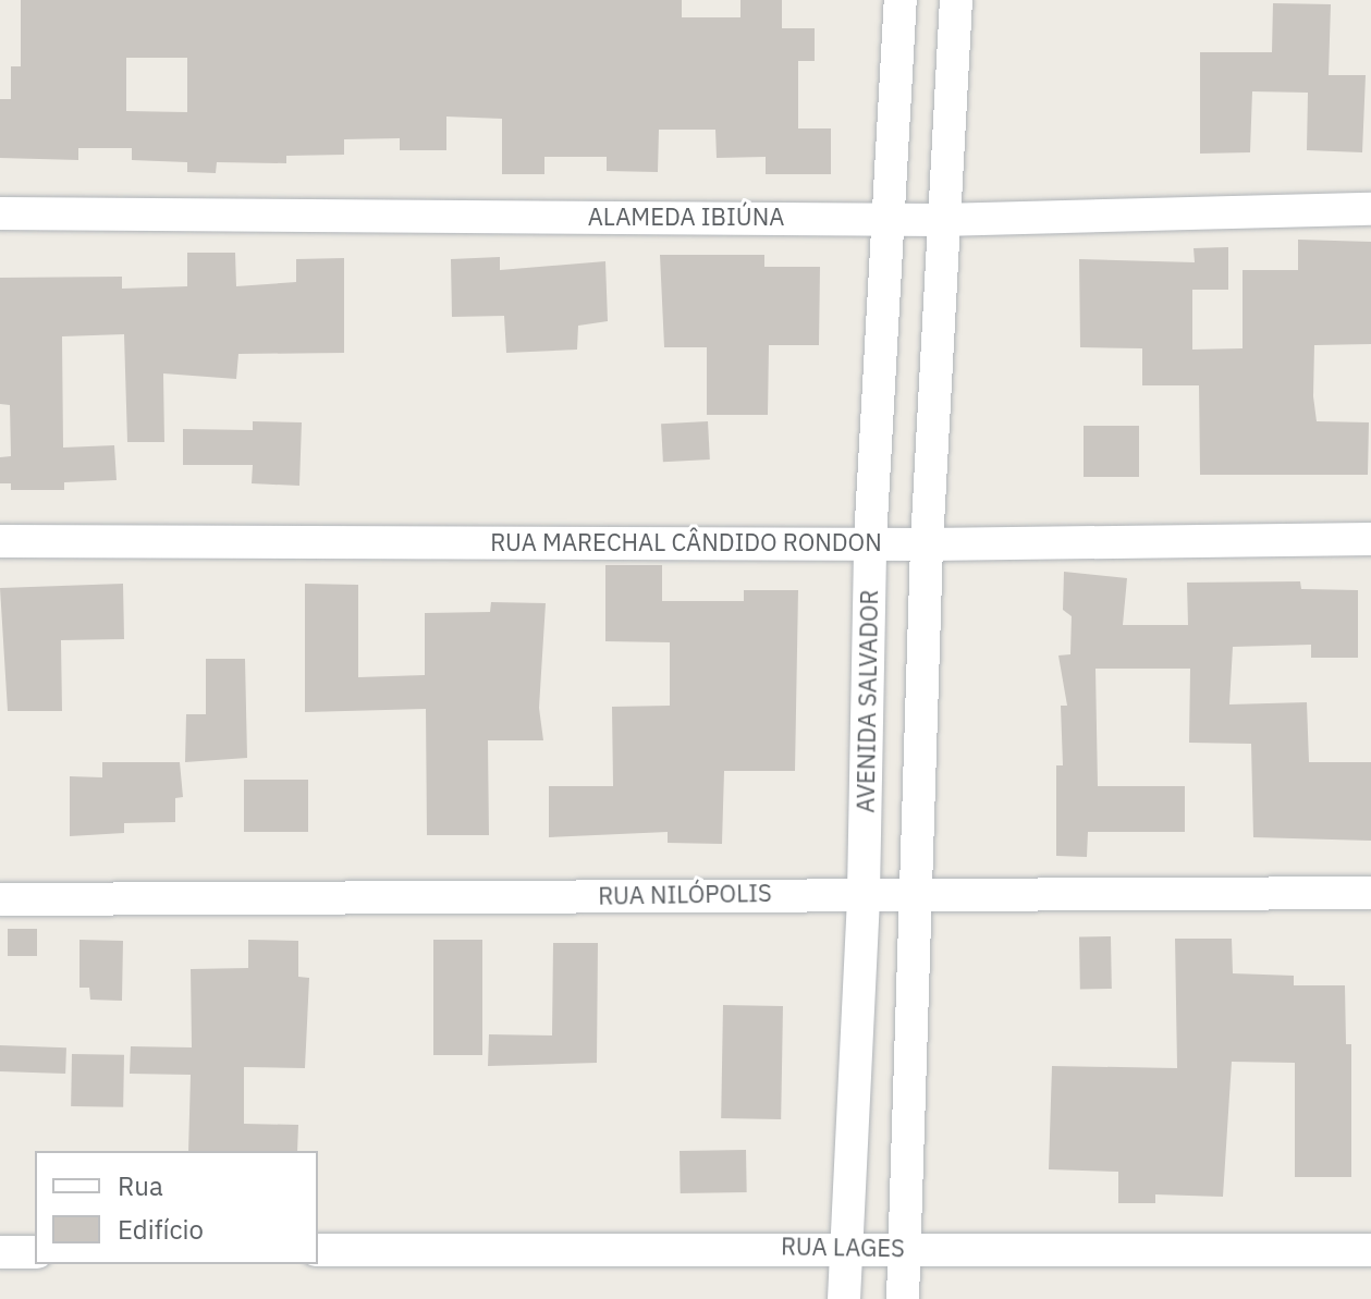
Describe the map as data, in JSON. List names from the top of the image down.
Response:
{
  "streets": {
    "street": [
      "ALAMEDA IBIÚNA",
      "RUA MARECHAL CÂNDIDO RONDON",
      "AVENIDA SALVADOR",
      "RUA NILÓPOLIS",
      "RUA LAGES"
    ]
  },
  "crossings": [
    ["ALAMEDA IBIÚNA", "AVENIDA SALVADOR"],
    ["RUA MARECHAL CÂNDIDO RONDON", "AVENIDA SALVADOR"],
    ["AVENIDA SALVADOR", "RUA NILÓPOLIS"],
    ["AVENIDA SALVADOR", "RUA LAGES"]
  ],
  "legend": ["Rua", "Edifício"]
}
